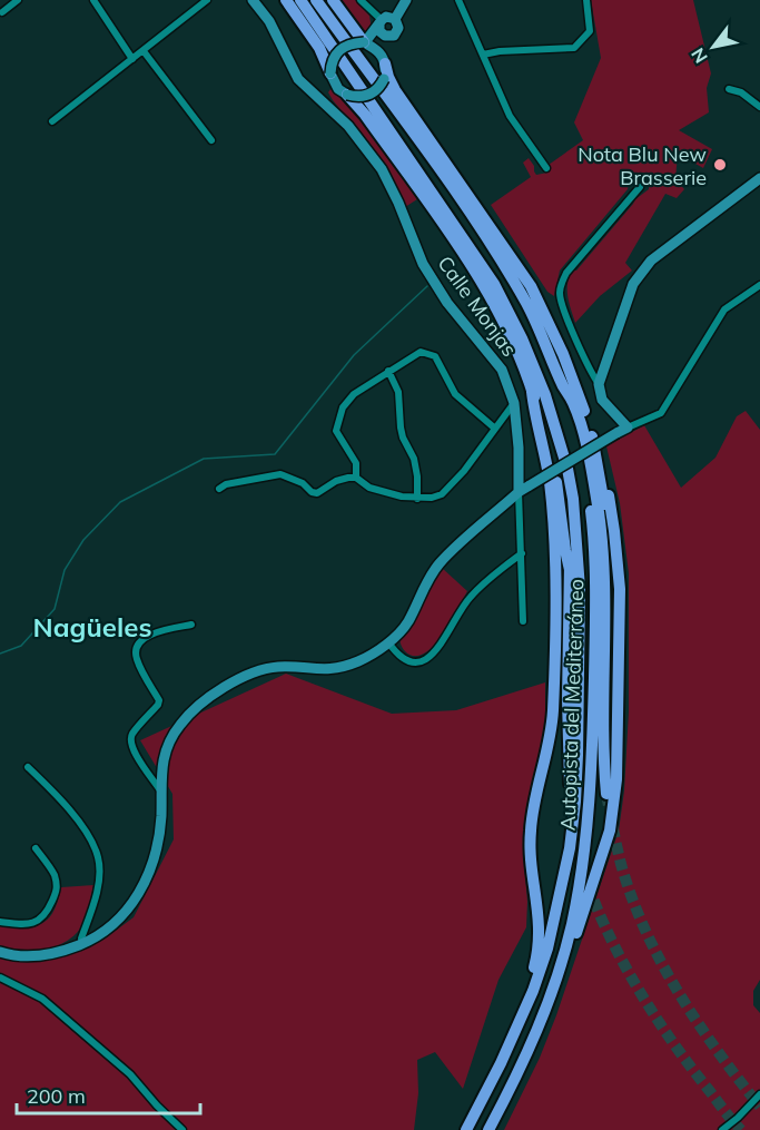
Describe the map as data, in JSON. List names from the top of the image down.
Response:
{
  "streets": {
    "highway": ["Autopista del Mediterráneo"],
    "street": ["Calle Monjas"]
  },
  "districts": ["Nagüeles"],
  "places": ["Nota Blu New Brasserie"],
  "scale_bar": "200 m",
  "north": "bottom left"
}
